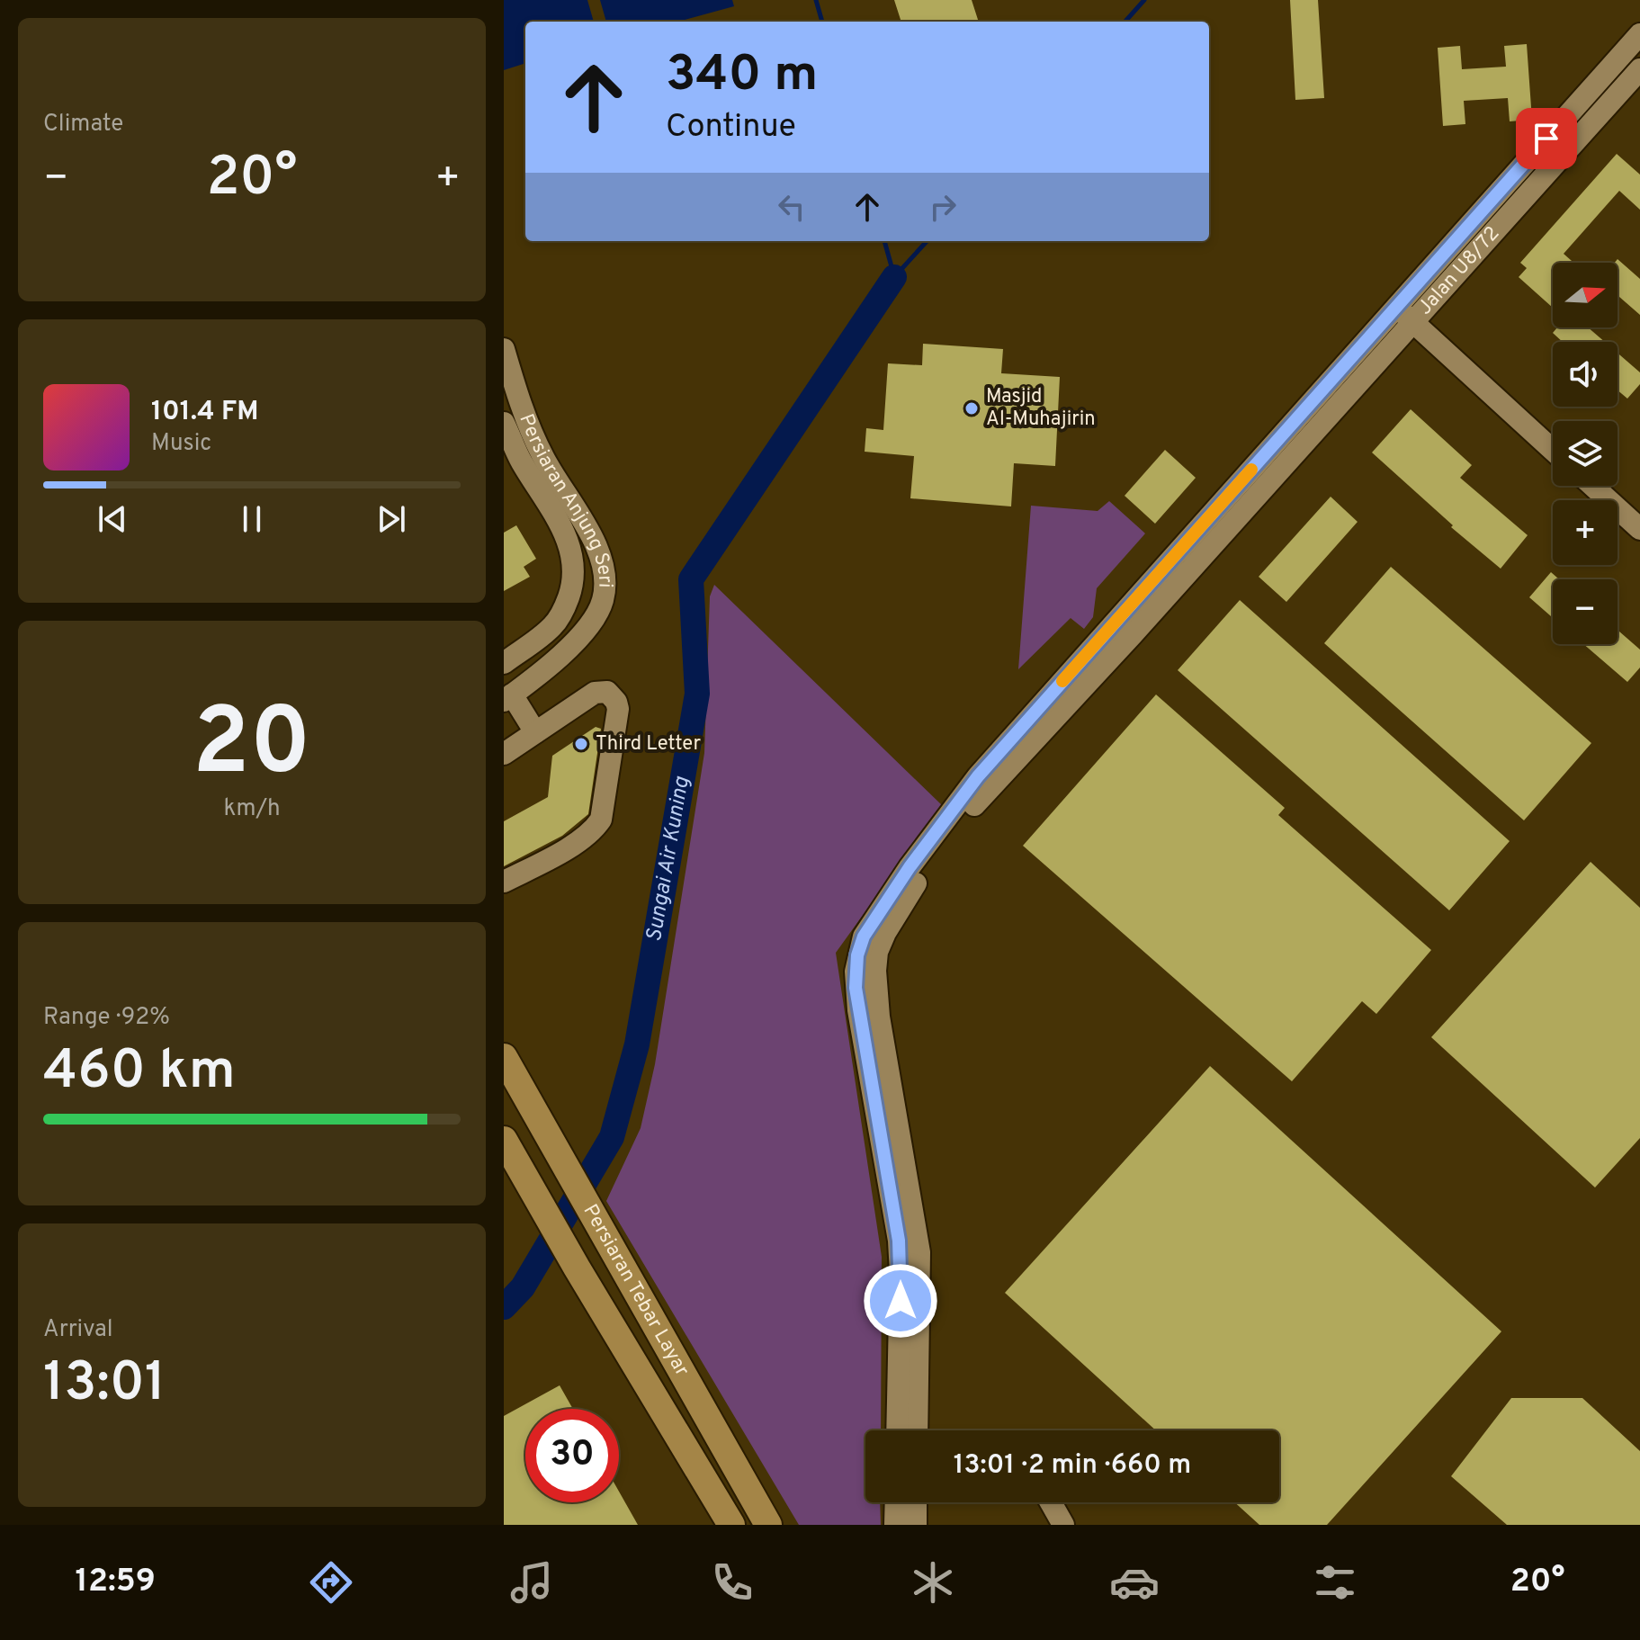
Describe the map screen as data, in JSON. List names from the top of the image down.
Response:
{
  "streets": {
    "main road": ["Persiaran Tebar Layar"],
    "street": ["Jalan U8/72", "Persiaran Anjung Seri"]
  },
  "water": ["Sungai Air Kuning"],
  "places": ["Masjid Al-Muhajirin", "Third Letter"],
  "north": "right",
  "page": {
    "tile": [
      "Climate",
      ["20", "km/h"],
      ["Range · 92%", "460 km"],
      ["Arrival", "13:01"]
    ],
    "turn": ["340 m", "Continue"],
    "heat": ["−", "20°", "+"],
    "map_buttons": ["+", "−"],
    "song": ["101.4 FM", "Music"],
    "limit": "30",
    "trip": "13:01 · 2 min · 660 m",
    "tabs": ["12:59", "20°"]
  }
}
